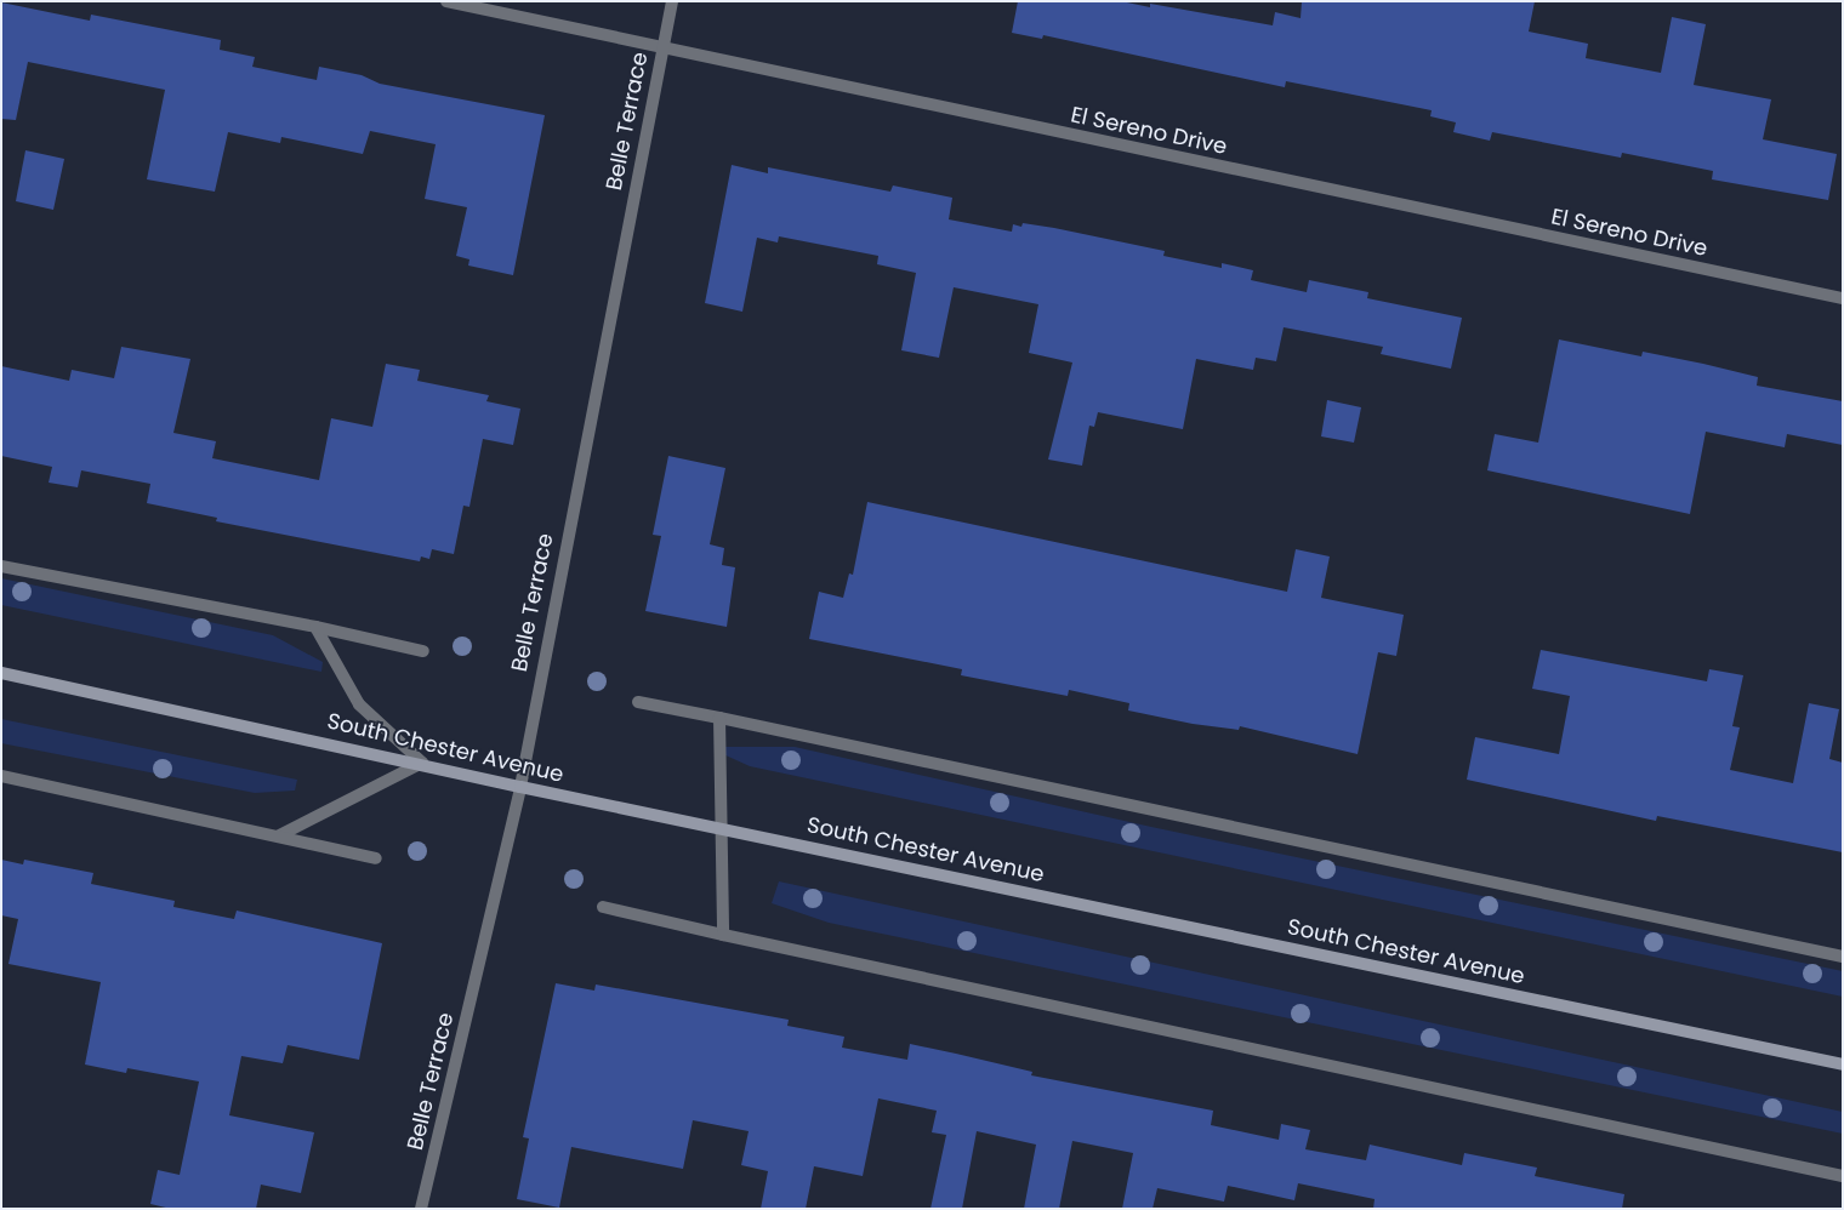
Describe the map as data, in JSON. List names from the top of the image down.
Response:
{
  "streets": {
    "main road": ["South Chester Avenue"],
    "street": ["Belle Terrace", "El Sereno Drive"]
  },
  "crossings": [
    ["Belle Terrace", "El Sereno Drive"],
    ["Belle Terrace", "South Chester Avenue"]
  ]
}
